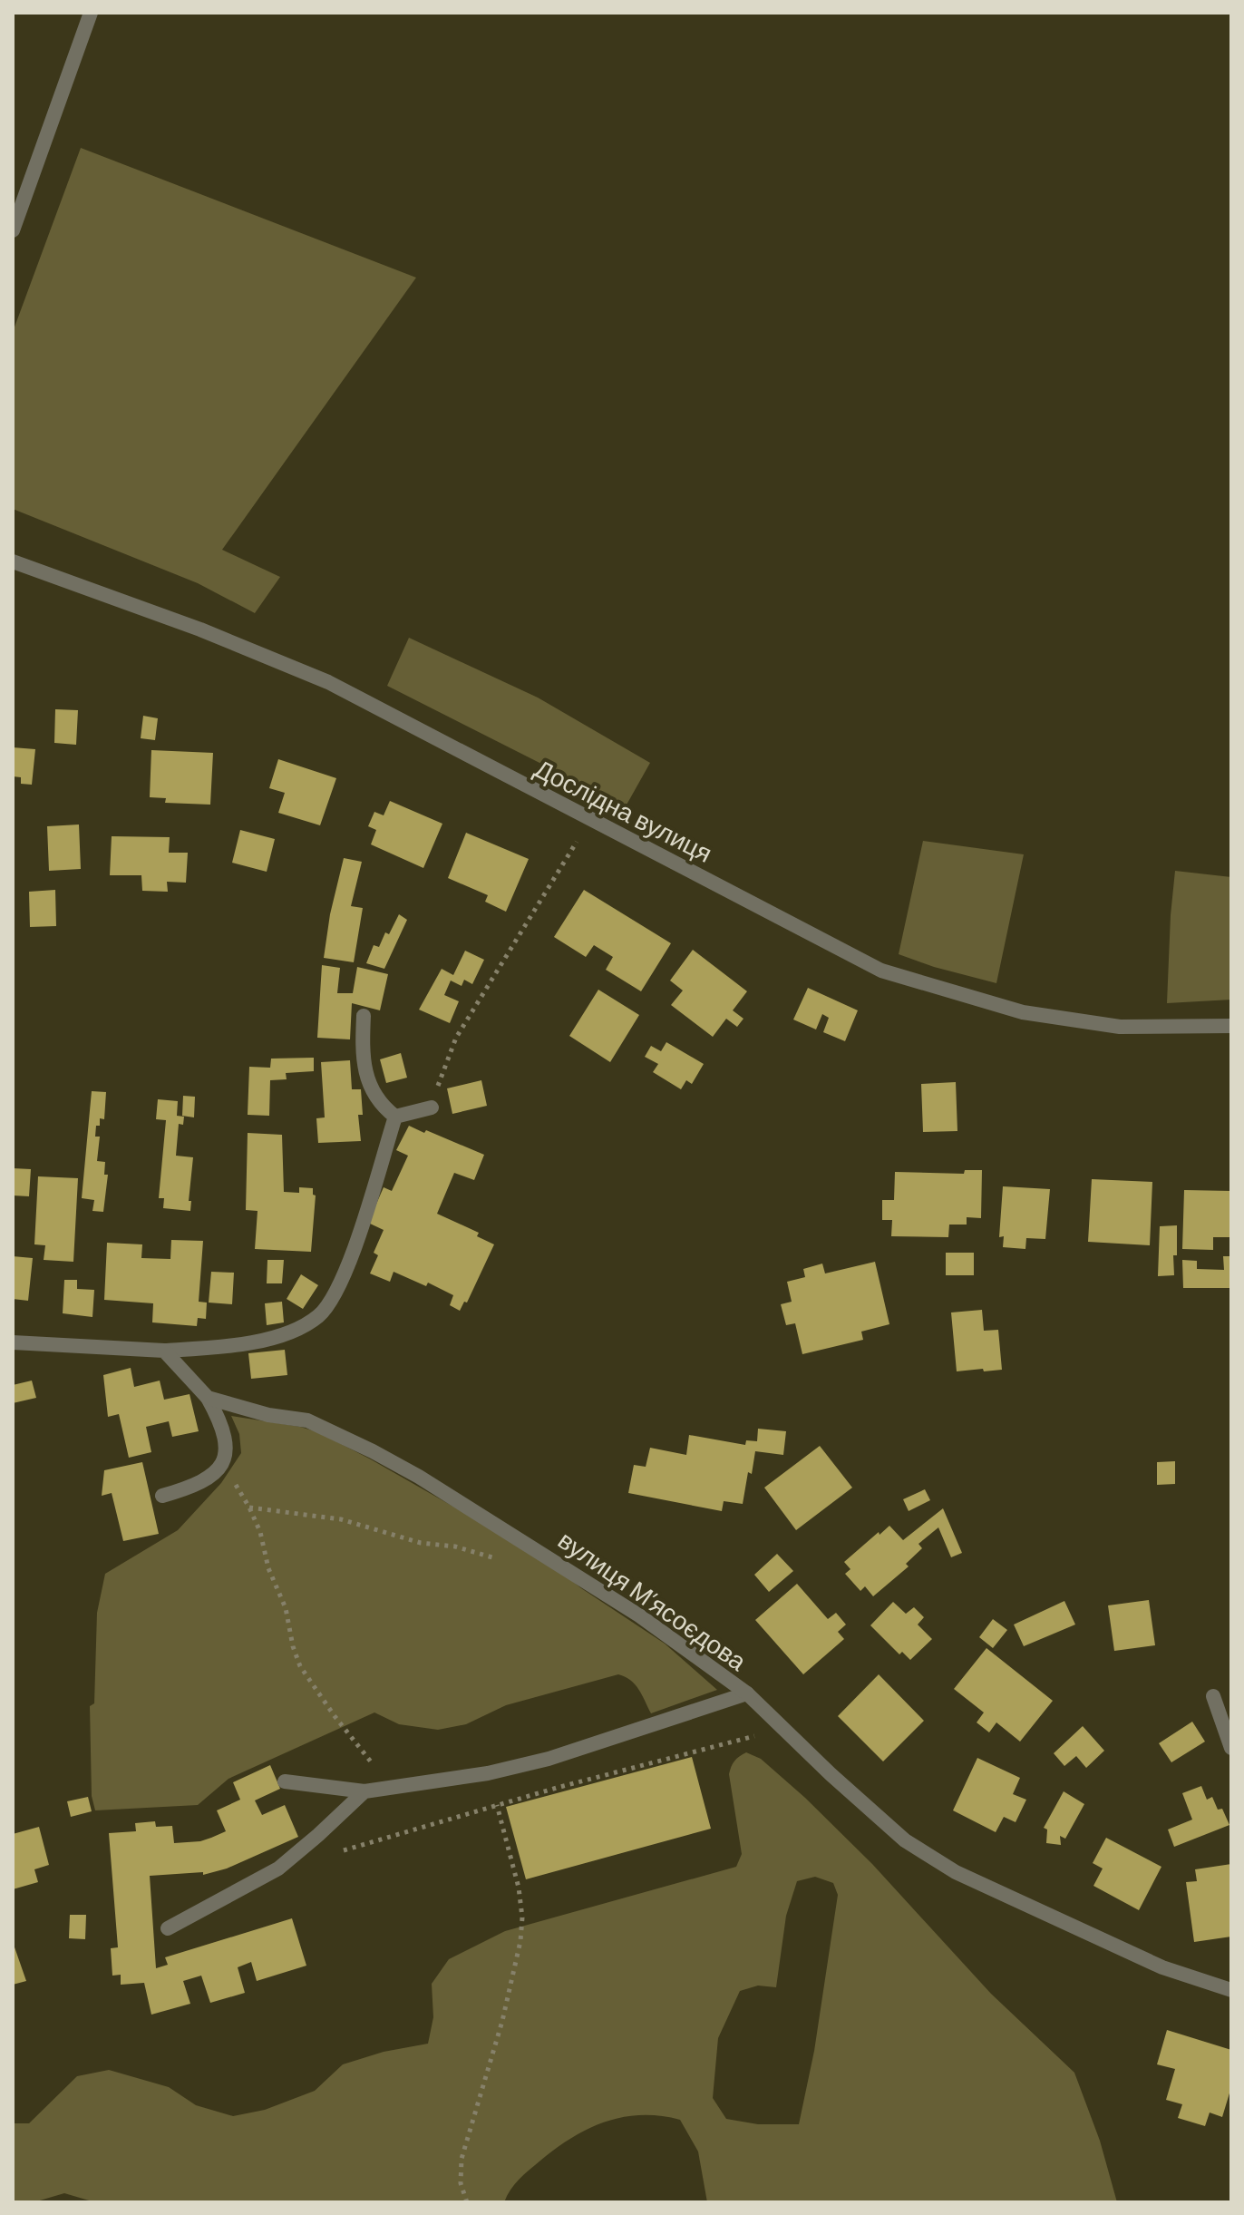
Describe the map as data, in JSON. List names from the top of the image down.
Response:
{
  "streets": {
    "street": ["Дослідна вулиця", "вулиця Мʼясоєдова"]
  }
}
